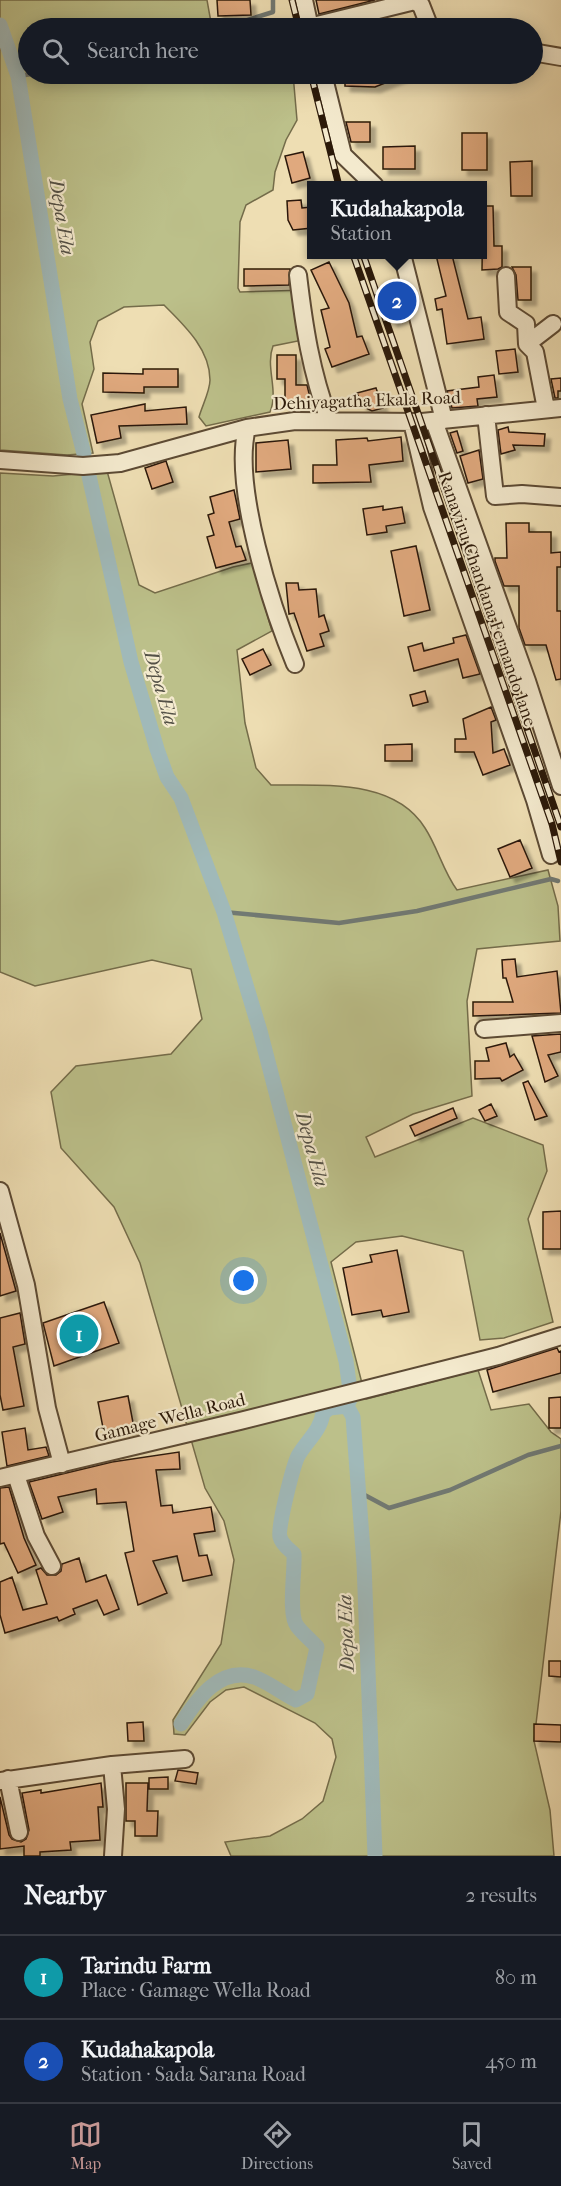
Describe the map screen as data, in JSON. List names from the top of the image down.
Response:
{
  "streets": {
    "street": ["Dehiyagatha Ekala Road", "Ranaviru Chandana Fernando lane", "Gamage Wella Road"]
  },
  "crossings": [
    ["Dehiyagatha Ekala Road", "Ranaviru Chandana Fernando lane"]
  ],
  "water": ["Depa Ela"],
  "page": {
    "search": "Search here",
    "popup": ["Kudahakapola", "Station"],
    "pins": ["2", "1"],
    "heading": ["Nearby", "2 results"],
    "list": [
      {
        "mark": "1",
        "name": "Tarindu Farm",
        "note": "Place · Gamage Wella Road",
        "value": "80 m"
      },
      {
        "mark": "2",
        "name": "Kudahakapola",
        "note": "Station · Sada Sarana Road",
        "value": "450 m"
      }
    ],
    "nav": ["Map", "Directions", "Saved"]
  }
}
